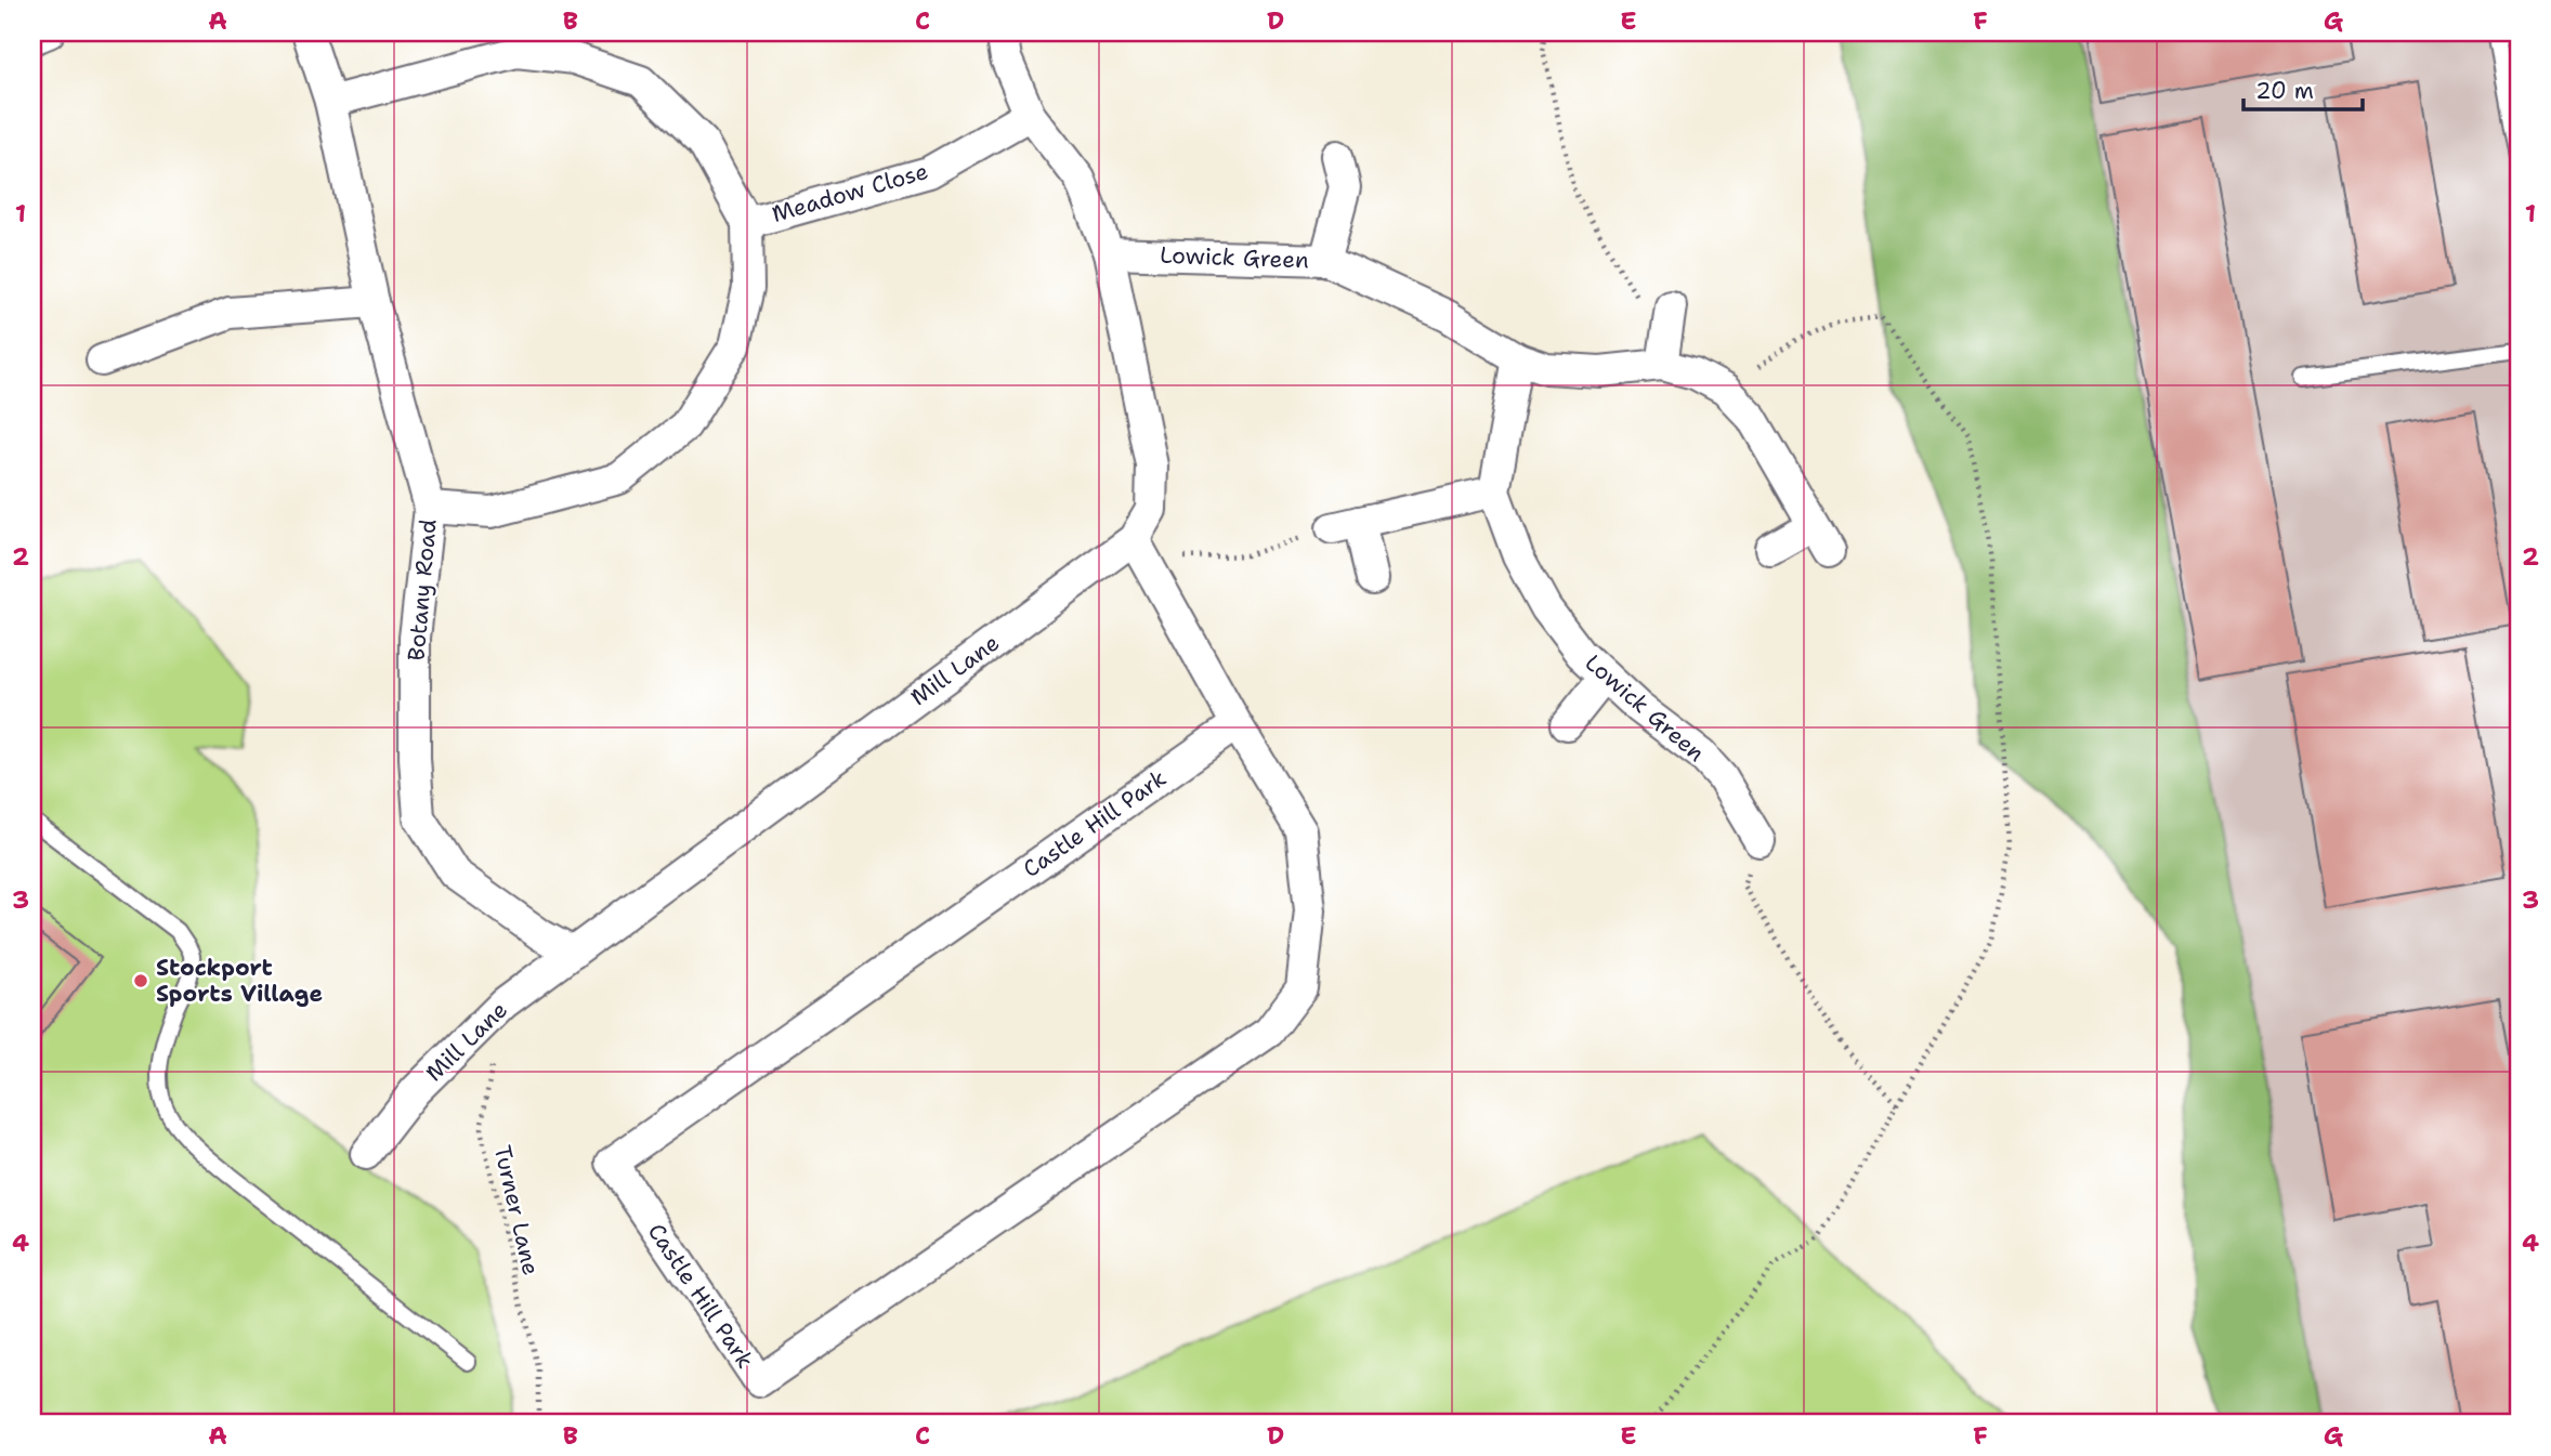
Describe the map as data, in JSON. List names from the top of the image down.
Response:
{
  "streets": {
    "street": [
      "Meadow Close",
      "Lowick Green",
      "Botany Road",
      "Mill Lane",
      "Castle Hill Park"
    ],
    "path": ["Turner Lane"]
  },
  "crossings": [
    ["Meadow Close", "Botany Road"],
    ["Meadow Close", "Mill Lane"],
    ["Lowick Green", "Mill Lane"],
    ["Botany Road", "Mill Lane"],
    ["Mill Lane", "Castle Hill Park"]
  ],
  "places": ["Stockport Sports Village"],
  "scale_bar": "20 m",
  "grid": {
    "columns": [
      "A",
      "B",
      "C",
      "D",
      "E",
      "F",
      "G"
    ],
    "rows": [
      "1",
      "2",
      "3",
      "4"
    ]
  }
}
